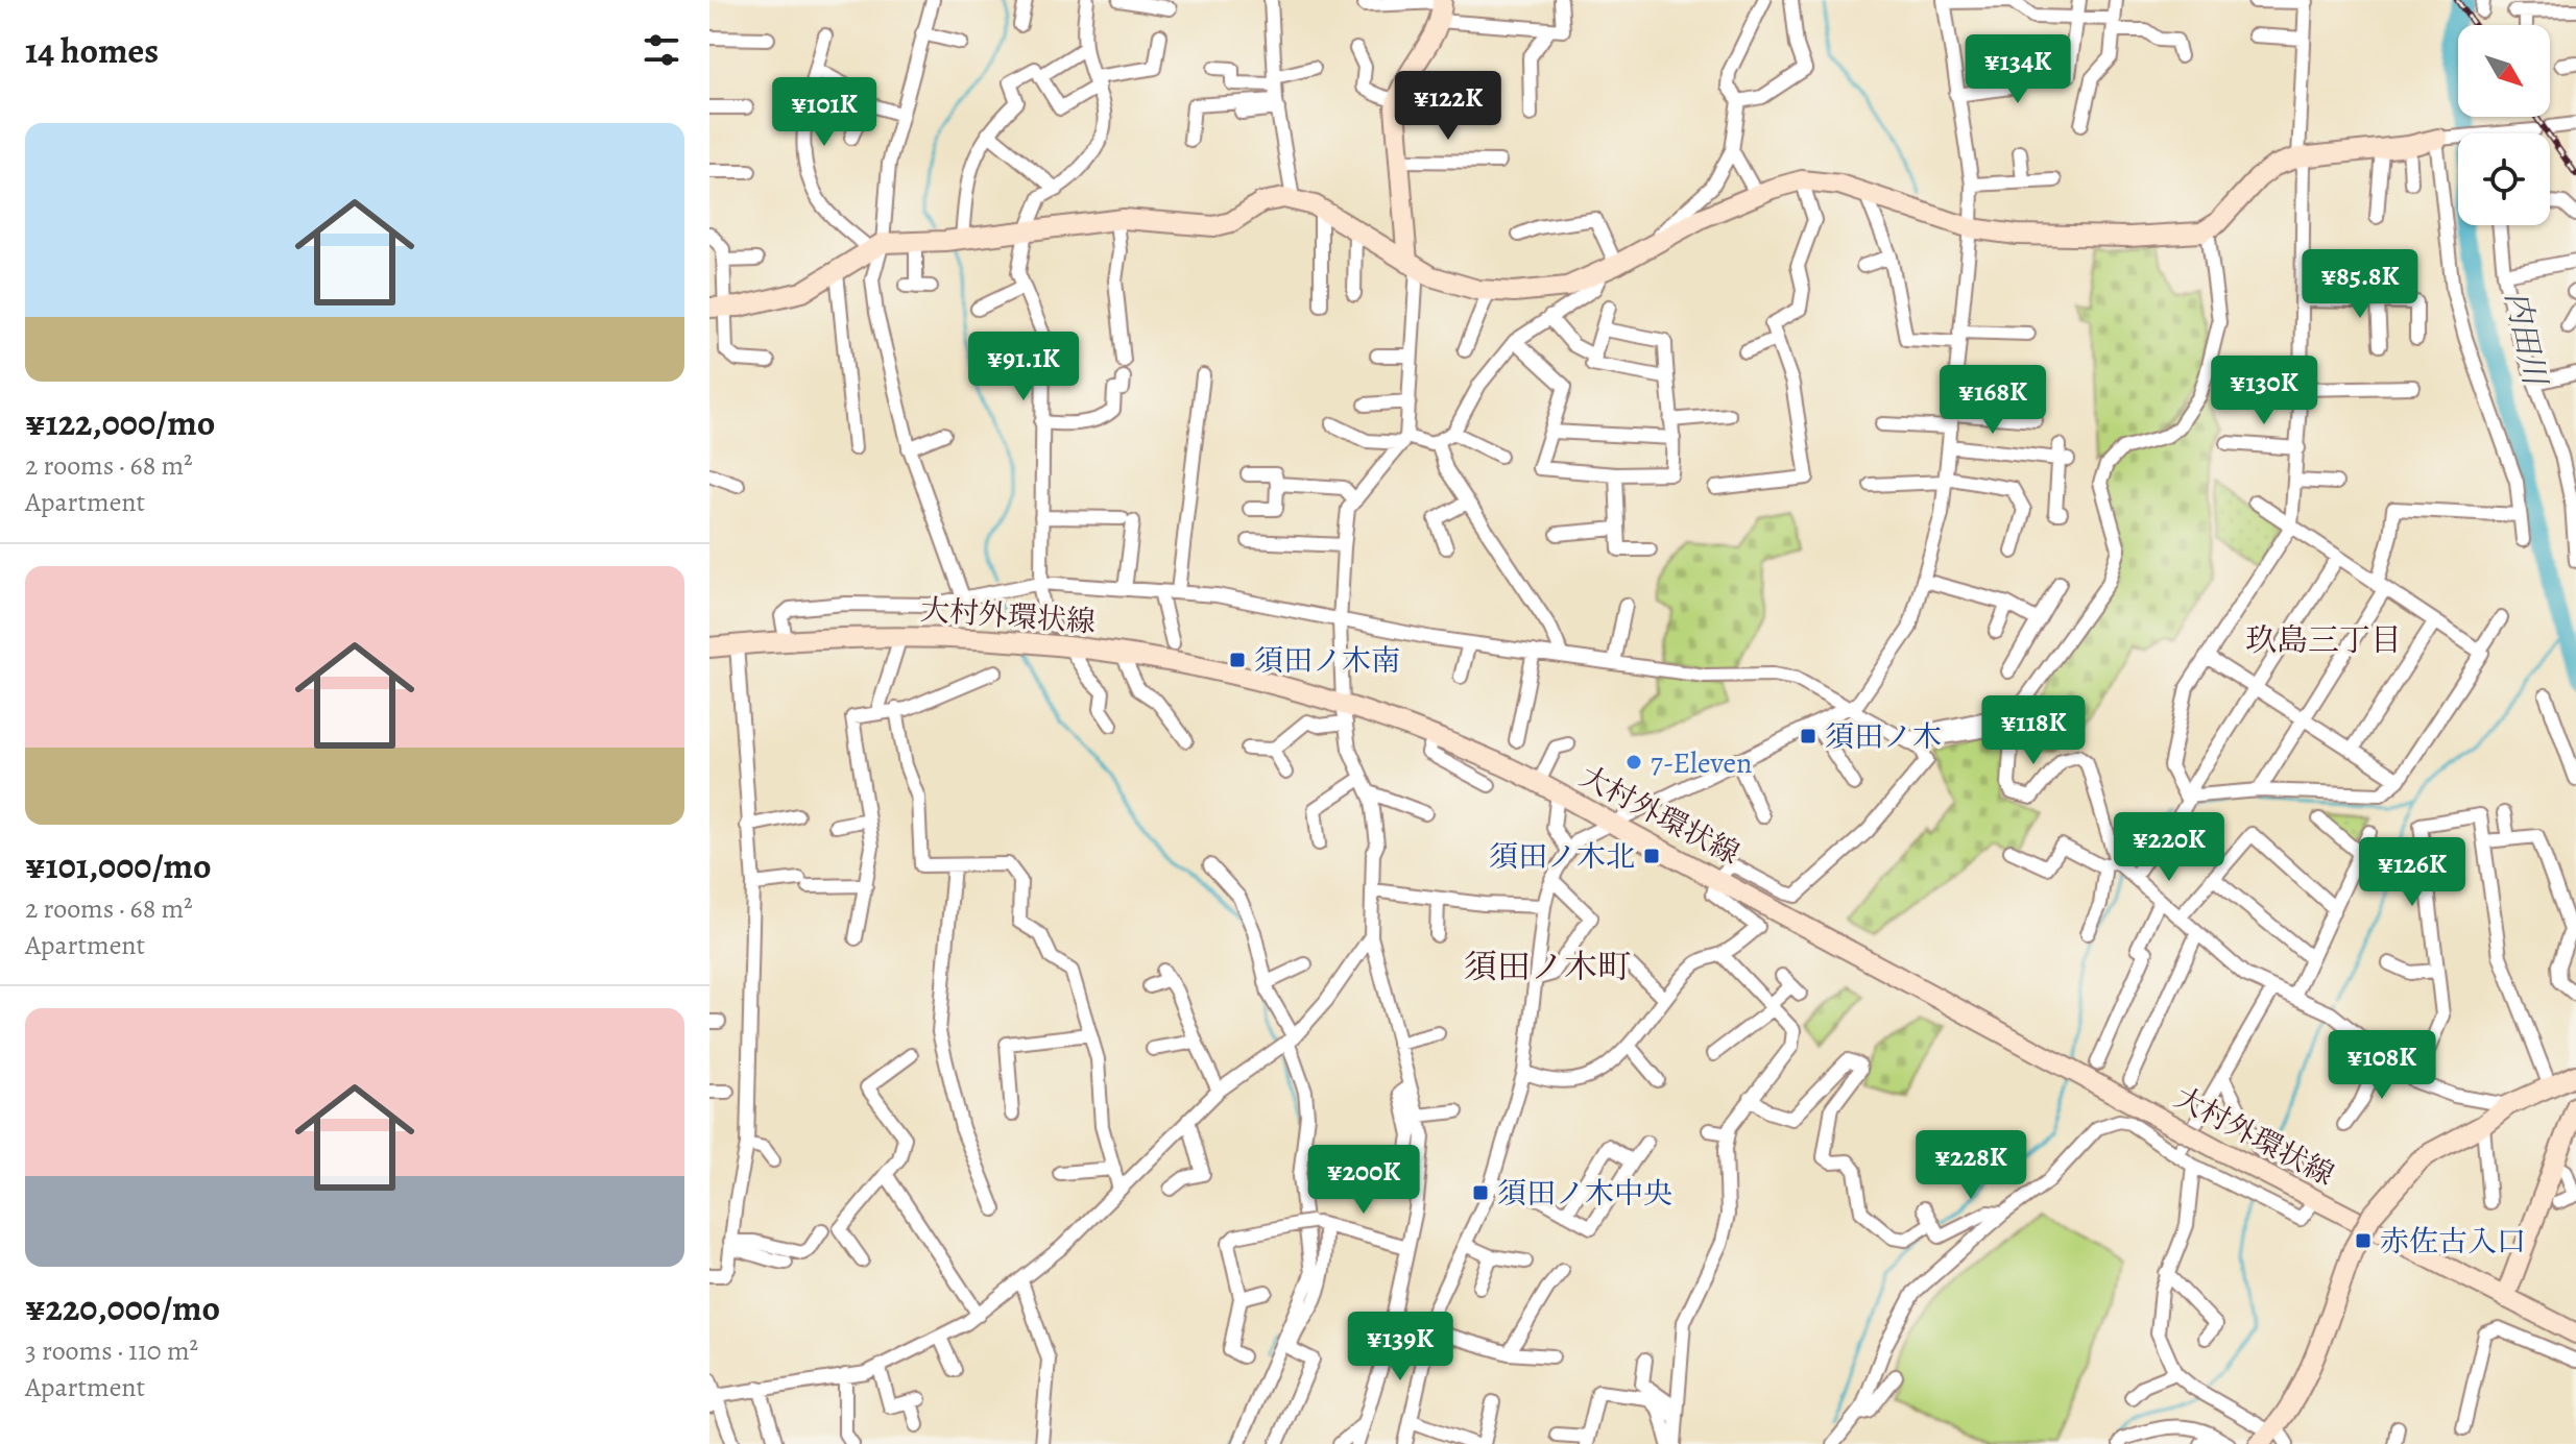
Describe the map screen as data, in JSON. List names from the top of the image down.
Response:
{
  "streets": {
    "street": ["大村外環状線"]
  },
  "districts": ["玖島三丁目", "須田ノ木町"],
  "water": ["内田川"],
  "places": {
    "transit": [
      "須田ノ木南",
      "須田ノ木",
      "須田ノ木北",
      "須田ノ木中央",
      "赤佐古入口"
    ],
    "other": ["7-Eleven"]
  },
  "north": "bottom right",
  "page": {
    "heading": "14 homes",
    "price": [
      "¥134K",
      "¥122K",
      "¥101K",
      "¥85.8K",
      "¥91.1K",
      "¥130K",
      "¥168K",
      "¥118K",
      "¥220K",
      "¥126K",
      "¥108K",
      "¥228K",
      "¥200K",
      "¥139K"
    ],
    "list": [
      {
        "name": "¥122,000/mo",
        "note": "2 rooms · 68 m² · Apartment"
      },
      {
        "name": "¥101,000/mo",
        "note": "2 rooms · 68 m² · Apartment"
      },
      {
        "name": "¥220,000/mo",
        "note": "3 rooms · 110 m² · Apartment"
      }
    ]
  }
}
